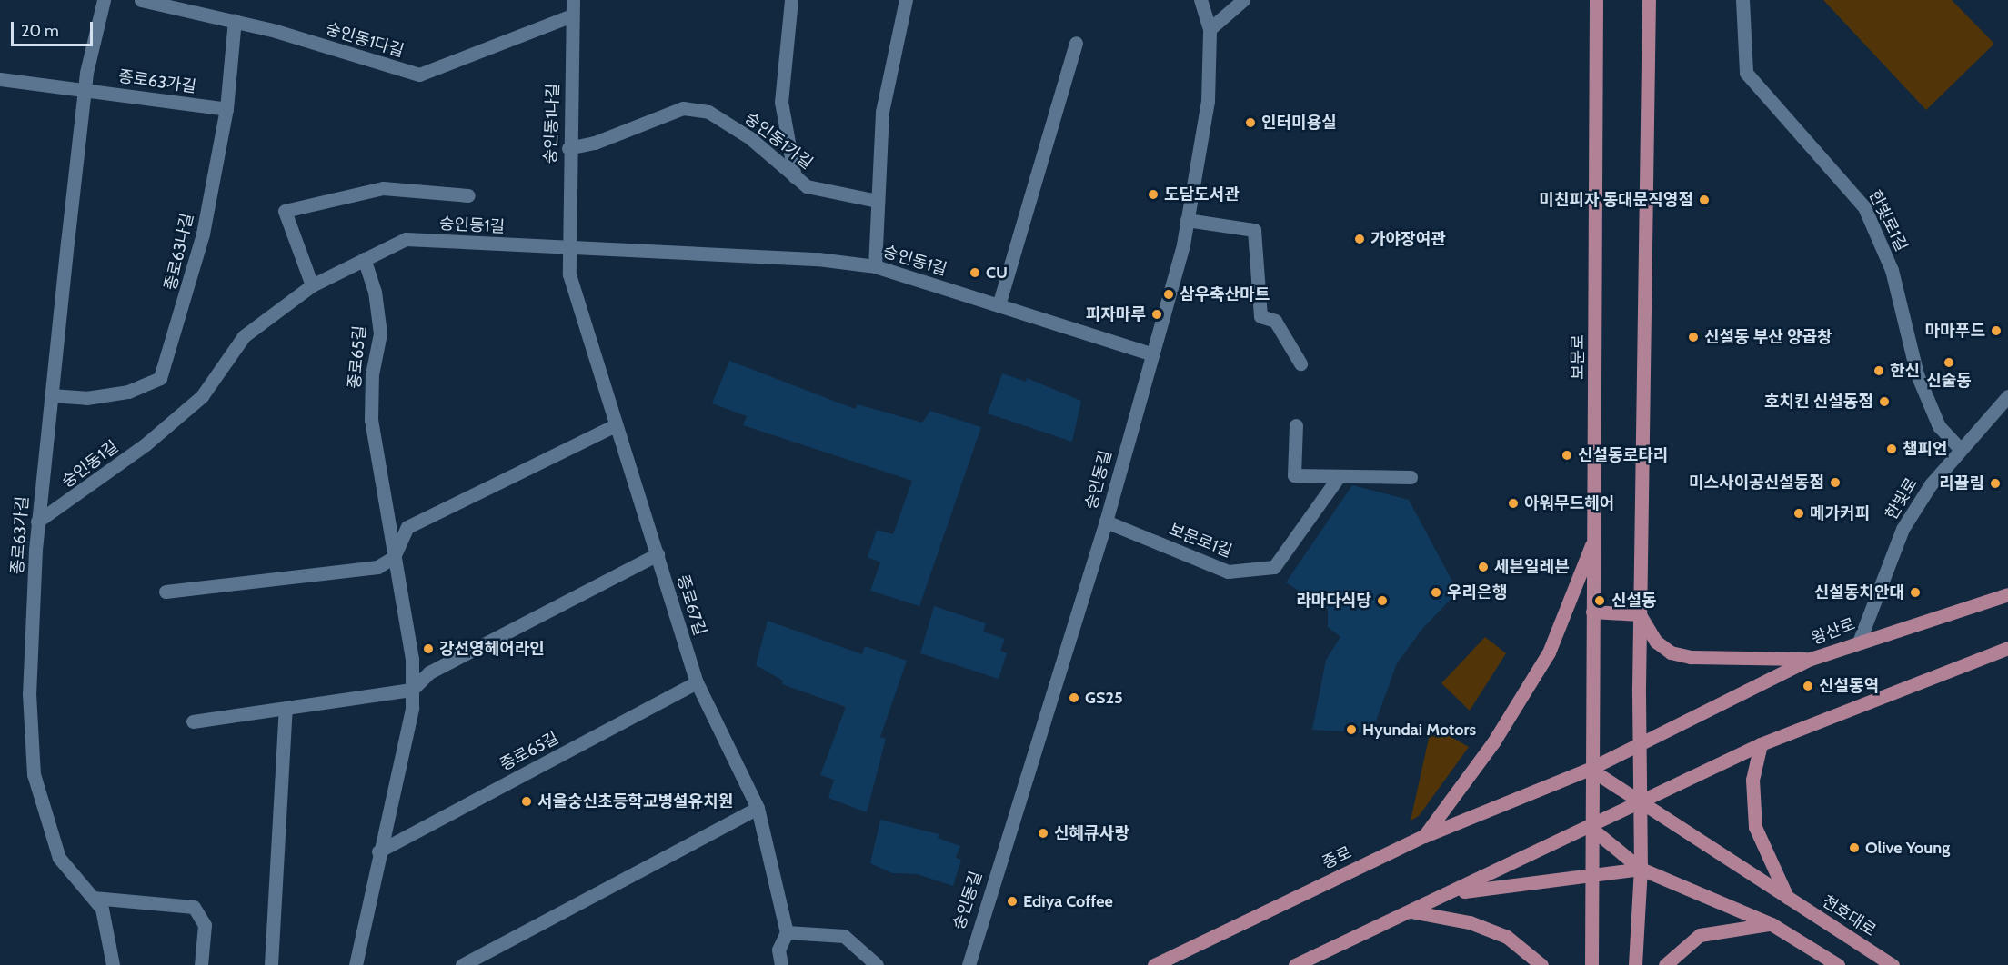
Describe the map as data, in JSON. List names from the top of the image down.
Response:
{
  "streets": {
    "main road": [
      "보문로",
      "왕산로",
      "종로",
      "천호대로"
    ],
    "street": [
      "숭인동1다길",
      "종로63가길",
      "숭인동1나길",
      "숭인동1가길",
      "한빛로1길",
      "숭인동1길",
      "종로63나길",
      "종로65길",
      "숭인동길",
      "한빛로",
      "보문로1길",
      "종로67길"
    ]
  },
  "crossings": [
    ["숭인동1다길", "숭인동1나길"],
    ["숭인동1다길", "종로63나길"],
    ["종로63가길", "숭인동1길"],
    ["종로63가길", "종로63나길"],
    ["숭인동1나길", "숭인동1가길"],
    ["숭인동1나길", "숭인동1길"],
    ["숭인동1나길", "종로67길"],
    ["한빛로1길", "한빛로"],
    ["숭인동1길", "종로65길"],
    ["숭인동1길", "숭인동길"],
    ["숭인동1길", "종로67길"],
    ["종로65길", "종로67길"],
    ["보문로", "왕산로"],
    ["보문로", "종로"],
    ["보문로", "천호대로"],
    ["숭인동길", "보문로1길"],
    ["한빛로", "왕산로"],
    ["왕산로", "종로"],
    ["왕산로", "천호대로"],
    ["종로", "천호대로"]
  ],
  "places": [
    "인터미용실",
    "도담도서관",
    "미친피자 동대문직영점",
    "가야장여관",
    "CU",
    "삼우축산마트",
    "피자마루",
    "마마푸드",
    "신설동 부산 양곱창",
    "신술동",
    "한신",
    "호치킨 신설동점",
    "챔피언",
    "신설동로타리",
    "미스사이공신설동점",
    "리끌림",
    "아워무드헤어",
    "메가커피",
    "세븐일레븐",
    "우리은행",
    "신설동치안대",
    "라마다식당",
    "신설동",
    "강선영헤어라인",
    "신설동역",
    "GS25",
    "Hyundai Motors",
    "서울숭신초등학교병설유치원",
    "신혜큐사랑",
    "Olive Young",
    "Ediya Coffee"
  ],
  "scale_bar": "20 m"
}
